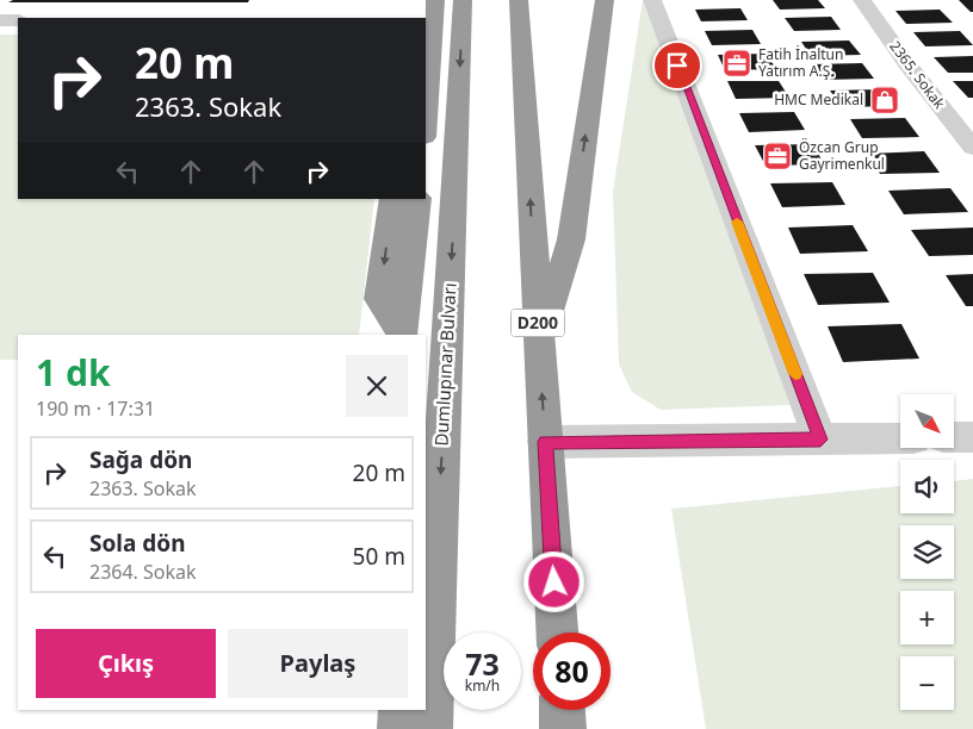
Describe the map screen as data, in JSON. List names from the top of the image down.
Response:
{
  "streets": {
    "highway": ["D200", "Dumlupınar Bulvarı"],
    "street": ["2365. Sokak"]
  },
  "places": {
    "office": ["Fatih İnaltun Yatırım A.Ş.", "Özcan Grup Gayrimenkul"],
    "shop": ["HMC Medikal"]
  },
  "north": "bottom right",
  "page": {
    "turn": ["20 m", "2363. Sokak"],
    "heading": ["1 dk", "190 m · 17:31"],
    "map_buttons": ["+", "−"],
    "list": [
      {
        "name": "Sağa dön",
        "note": "2363. Sokak",
        "value": "20 m"
      },
      {
        "name": "Sola dön",
        "note": "2364. Sokak",
        "value": "50 m"
      }
    ],
    "buttons": ["Çıkış", "Paylaş"],
    "speed": "73 km/h",
    "limit": "80"
  }
}
